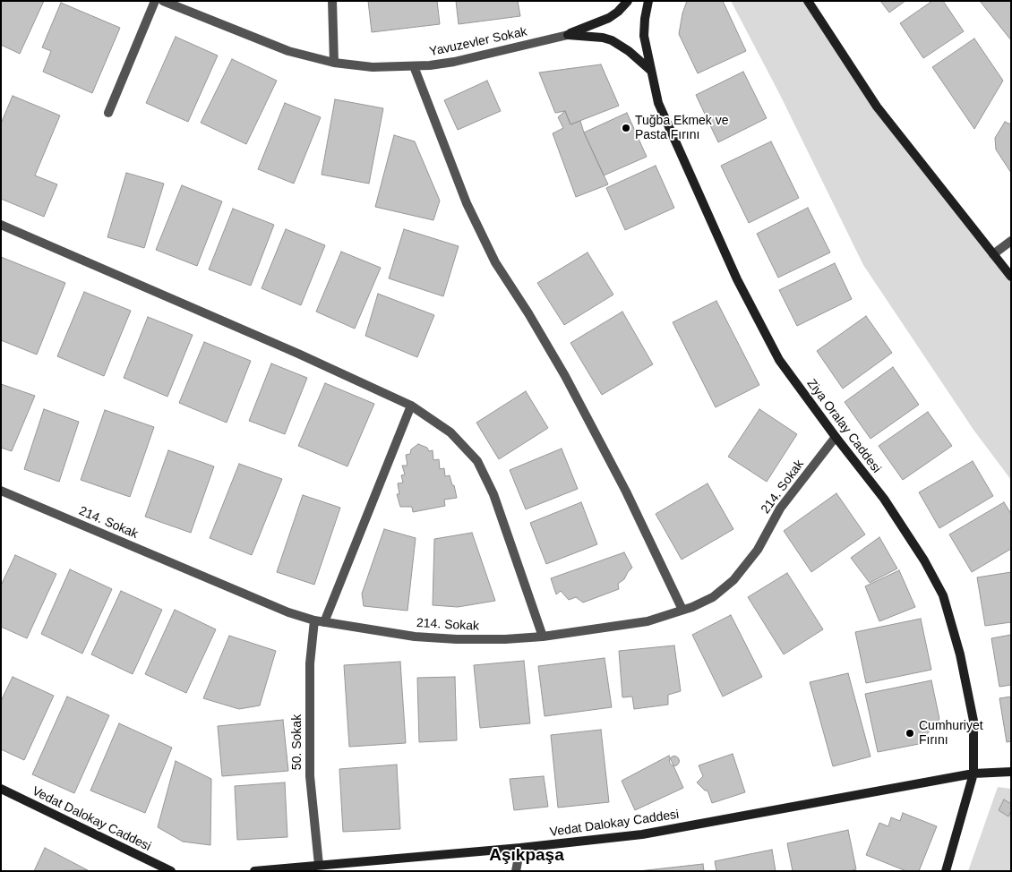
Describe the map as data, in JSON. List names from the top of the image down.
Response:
{
  "streets": {
    "street": [
      "Yavuzevler Sokak",
      "Ziya Oralay Caddesi",
      "214. Sokak",
      "50. Sokak",
      "Vedat Dalokay Caddesi"
    ]
  },
  "crossings": [
    ["Ziya Oralay Caddesi", "214. Sokak"],
    ["Ziya Oralay Caddesi", "Vedat Dalokay Caddesi"],
    ["214. Sokak", "50. Sokak"],
    ["50. Sokak", "Vedat Dalokay Caddesi"]
  ],
  "districts": ["Aşıkpaşa"],
  "places": ["Tuğba Ekmek ve Pasta Fırını", "Cumhuriyet Fırını"]
}
